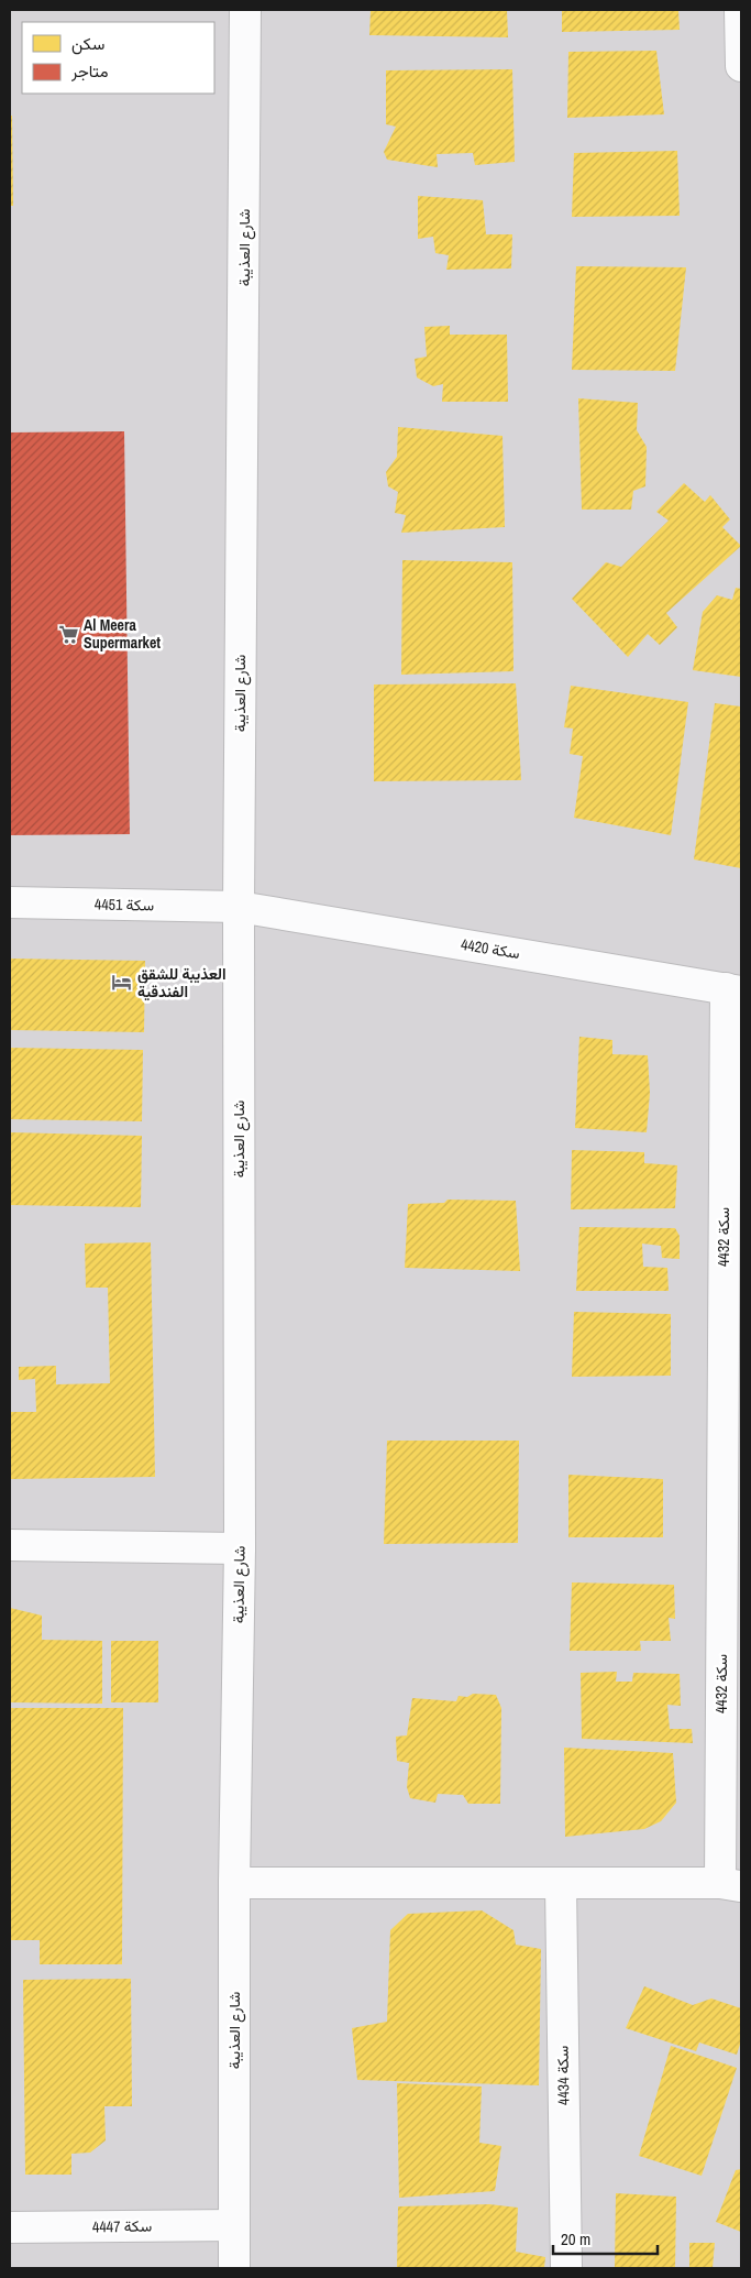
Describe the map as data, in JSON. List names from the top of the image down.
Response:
{
  "streets": {
    "street": [
      "شارع العذيبة",
      "سكة 4451",
      "سكة 4420",
      "سكة 4432",
      "سكة 4434",
      "سكة 4447"
    ]
  },
  "crossings": [
    ["شارع العذيبة", "سكة 4451"],
    ["شارع العذيبة", "سكة 4420"],
    ["شارع العذيبة", "سكة 4447"],
    ["سكة 4451", "سكة 4420"],
    ["سكة 4420", "سكة 4432"]
  ],
  "places": {
    "supermarket": ["Al Meera Supermarket"],
    "hotel": ["العذيبة للشقق الفندقية"]
  },
  "legend": ["سكن", "متاجر"],
  "scale_bar": "20 m"
}
